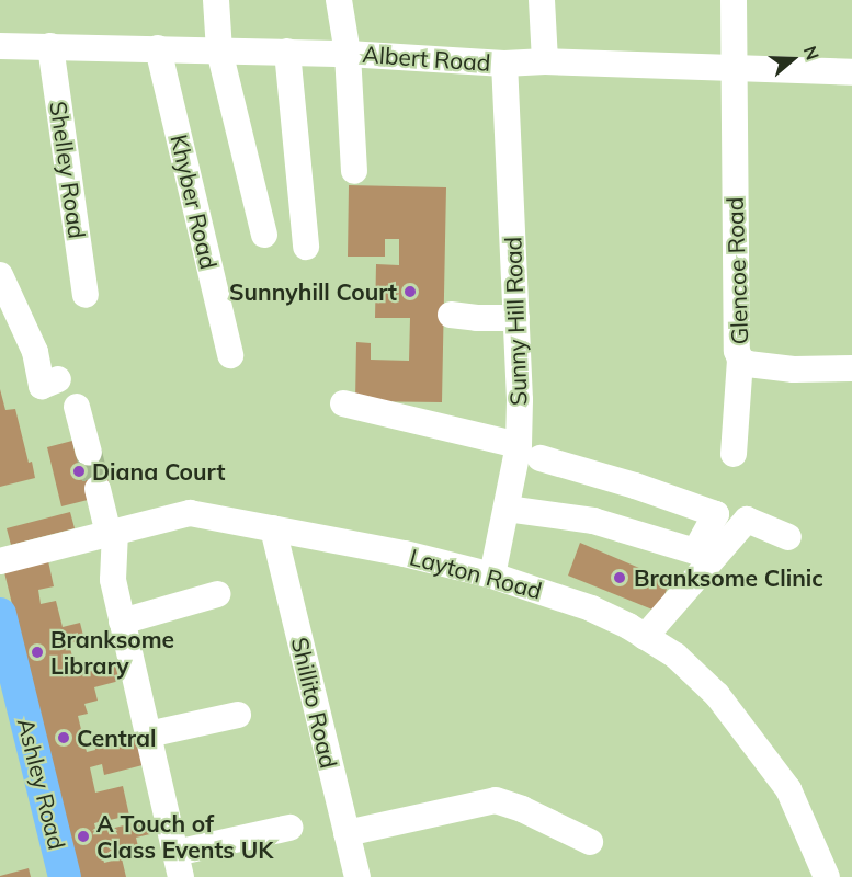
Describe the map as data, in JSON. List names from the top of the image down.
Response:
{
  "streets": {
    "main road": ["Ashley Road"],
    "street": [
      "Albert Road",
      "Shelley Road",
      "Khyber Road",
      "Glencoe Road",
      "Sunny Hill Road",
      "Layton Road",
      "Shillito Road"
    ]
  },
  "crossings": [
    ["Albert Road", "Shelley Road"],
    ["Albert Road", "Khyber Road"],
    ["Albert Road", "Glencoe Road"],
    ["Albert Road", "Sunny Hill Road"],
    ["Sunny Hill Road", "Layton Road"],
    ["Layton Road", "Shillito Road"]
  ],
  "places": [
    "Sunnyhill Court",
    "Diana Court",
    "Branksome Clinic",
    "Branksome Library",
    "Central",
    "A Touch of Class Events UK"
  ],
  "north": "right"
}
